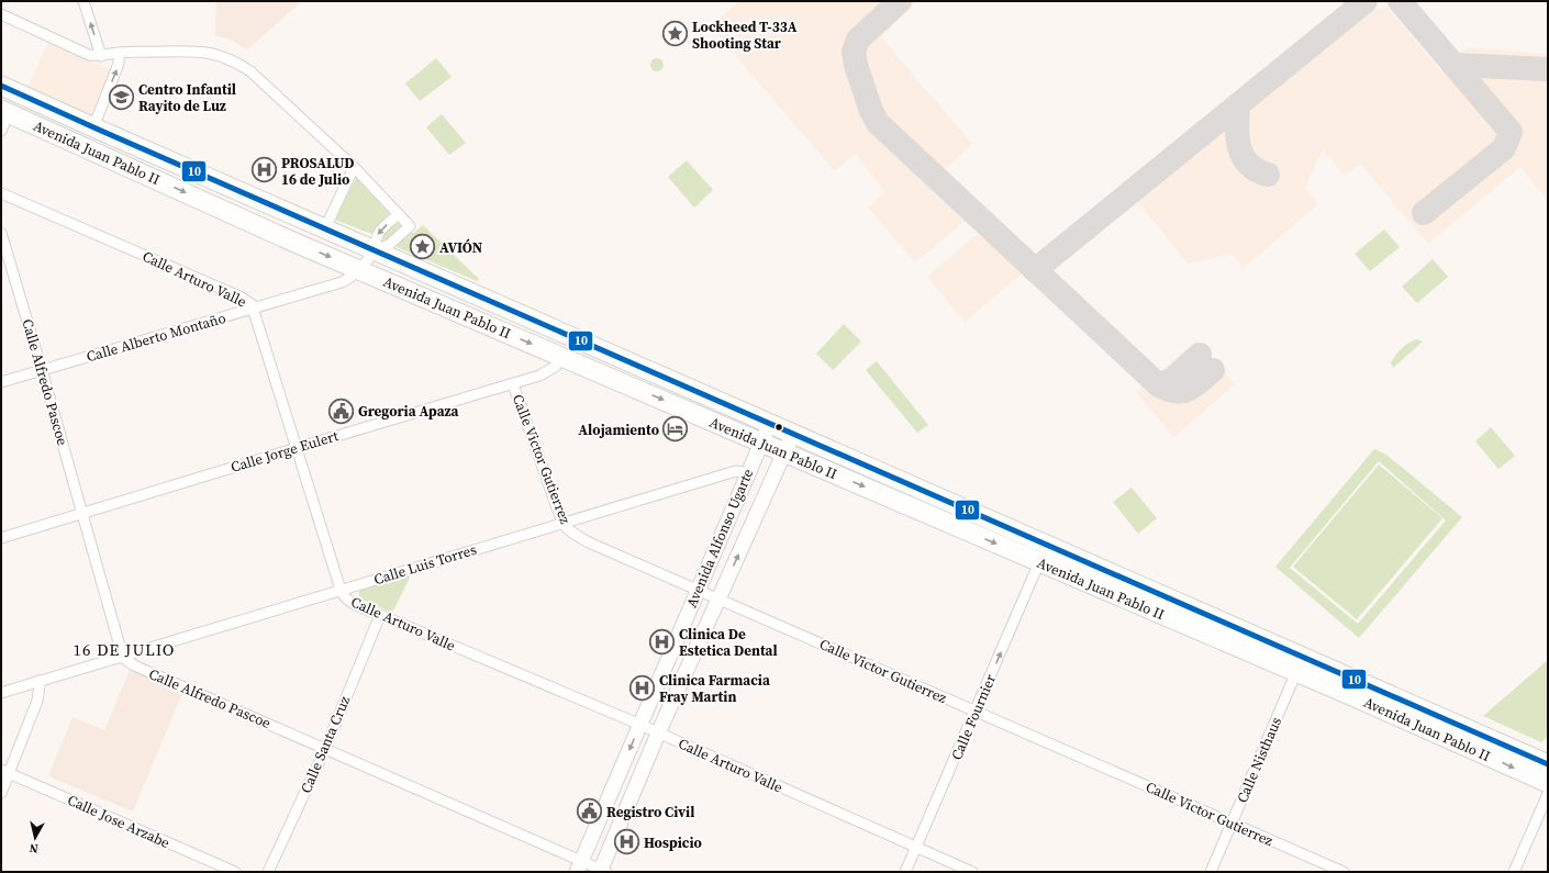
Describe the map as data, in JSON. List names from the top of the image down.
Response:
{
  "streets": {
    "highway": ["Avenida Juan Pablo II"],
    "main road": ["Avenida Alfonso Ugarte"],
    "street": [
      "Calle Arturo Valle",
      "Calle Alberto Montaño",
      "Calle Alfredo Pascoe",
      "Calle Jorge Eulert",
      "Calle Victor Gutierrez",
      "Calle Luis Torres",
      "Calle Fournier",
      "Calle Santa Cruz",
      "Calle Nisthaus",
      "Calle Jose Arzabe"
    ]
  },
  "crossings": [
    ["Avenida Juan Pablo II", "Calle Alberto Montaño"],
    ["Avenida Juan Pablo II", "Calle Jorge Eulert"],
    ["Avenida Juan Pablo II", "Avenida Alfonso Ugarte"],
    ["Avenida Juan Pablo II", "Calle Fournier"],
    ["Avenida Juan Pablo II", "Calle Nisthaus"],
    ["Calle Arturo Valle", "Calle Alberto Montaño"],
    ["Calle Arturo Valle", "Calle Jorge Eulert"],
    ["Calle Arturo Valle", "Avenida Alfonso Ugarte"],
    ["Calle Arturo Valle", "Calle Luis Torres"],
    ["Calle Arturo Valle", "Calle Fournier"],
    ["Calle Arturo Valle", "Calle Santa Cruz"],
    ["Calle Alberto Montaño", "Calle Alfredo Pascoe"],
    ["Calle Alfredo Pascoe", "Calle Jorge Eulert"],
    ["Calle Alfredo Pascoe", "Avenida Alfonso Ugarte"],
    ["Calle Alfredo Pascoe", "Calle Luis Torres"],
    ["Calle Alfredo Pascoe", "Calle Santa Cruz"],
    ["Calle Jorge Eulert", "Calle Victor Gutierrez"],
    ["Calle Victor Gutierrez", "Avenida Alfonso Ugarte"],
    ["Calle Victor Gutierrez", "Calle Luis Torres"],
    ["Calle Victor Gutierrez", "Calle Fournier"],
    ["Calle Victor Gutierrez", "Calle Nisthaus"],
    ["Avenida Alfonso Ugarte", "Calle Luis Torres"]
  ],
  "one_way": ["Calle Fournier"],
  "districts": ["16 DE JULIO"],
  "places": {
    "place": ["Lockheed T-33A Shooting Star", "AVIÓN"],
    "school or university": ["Centro Infantil Rayito de Luz"],
    "hospital": [
      "PROSALUD 16 de Julio",
      "Clinica De Estetica Dental",
      "Clinica Farmacia Fray Martin",
      "Hospicio"
    ],
    "public building": ["Gregoria Apaza", "Registro Civil"],
    "hotel": ["Alojamiento"]
  },
  "lines": ["transit line 10"],
  "north": "bottom"
}
